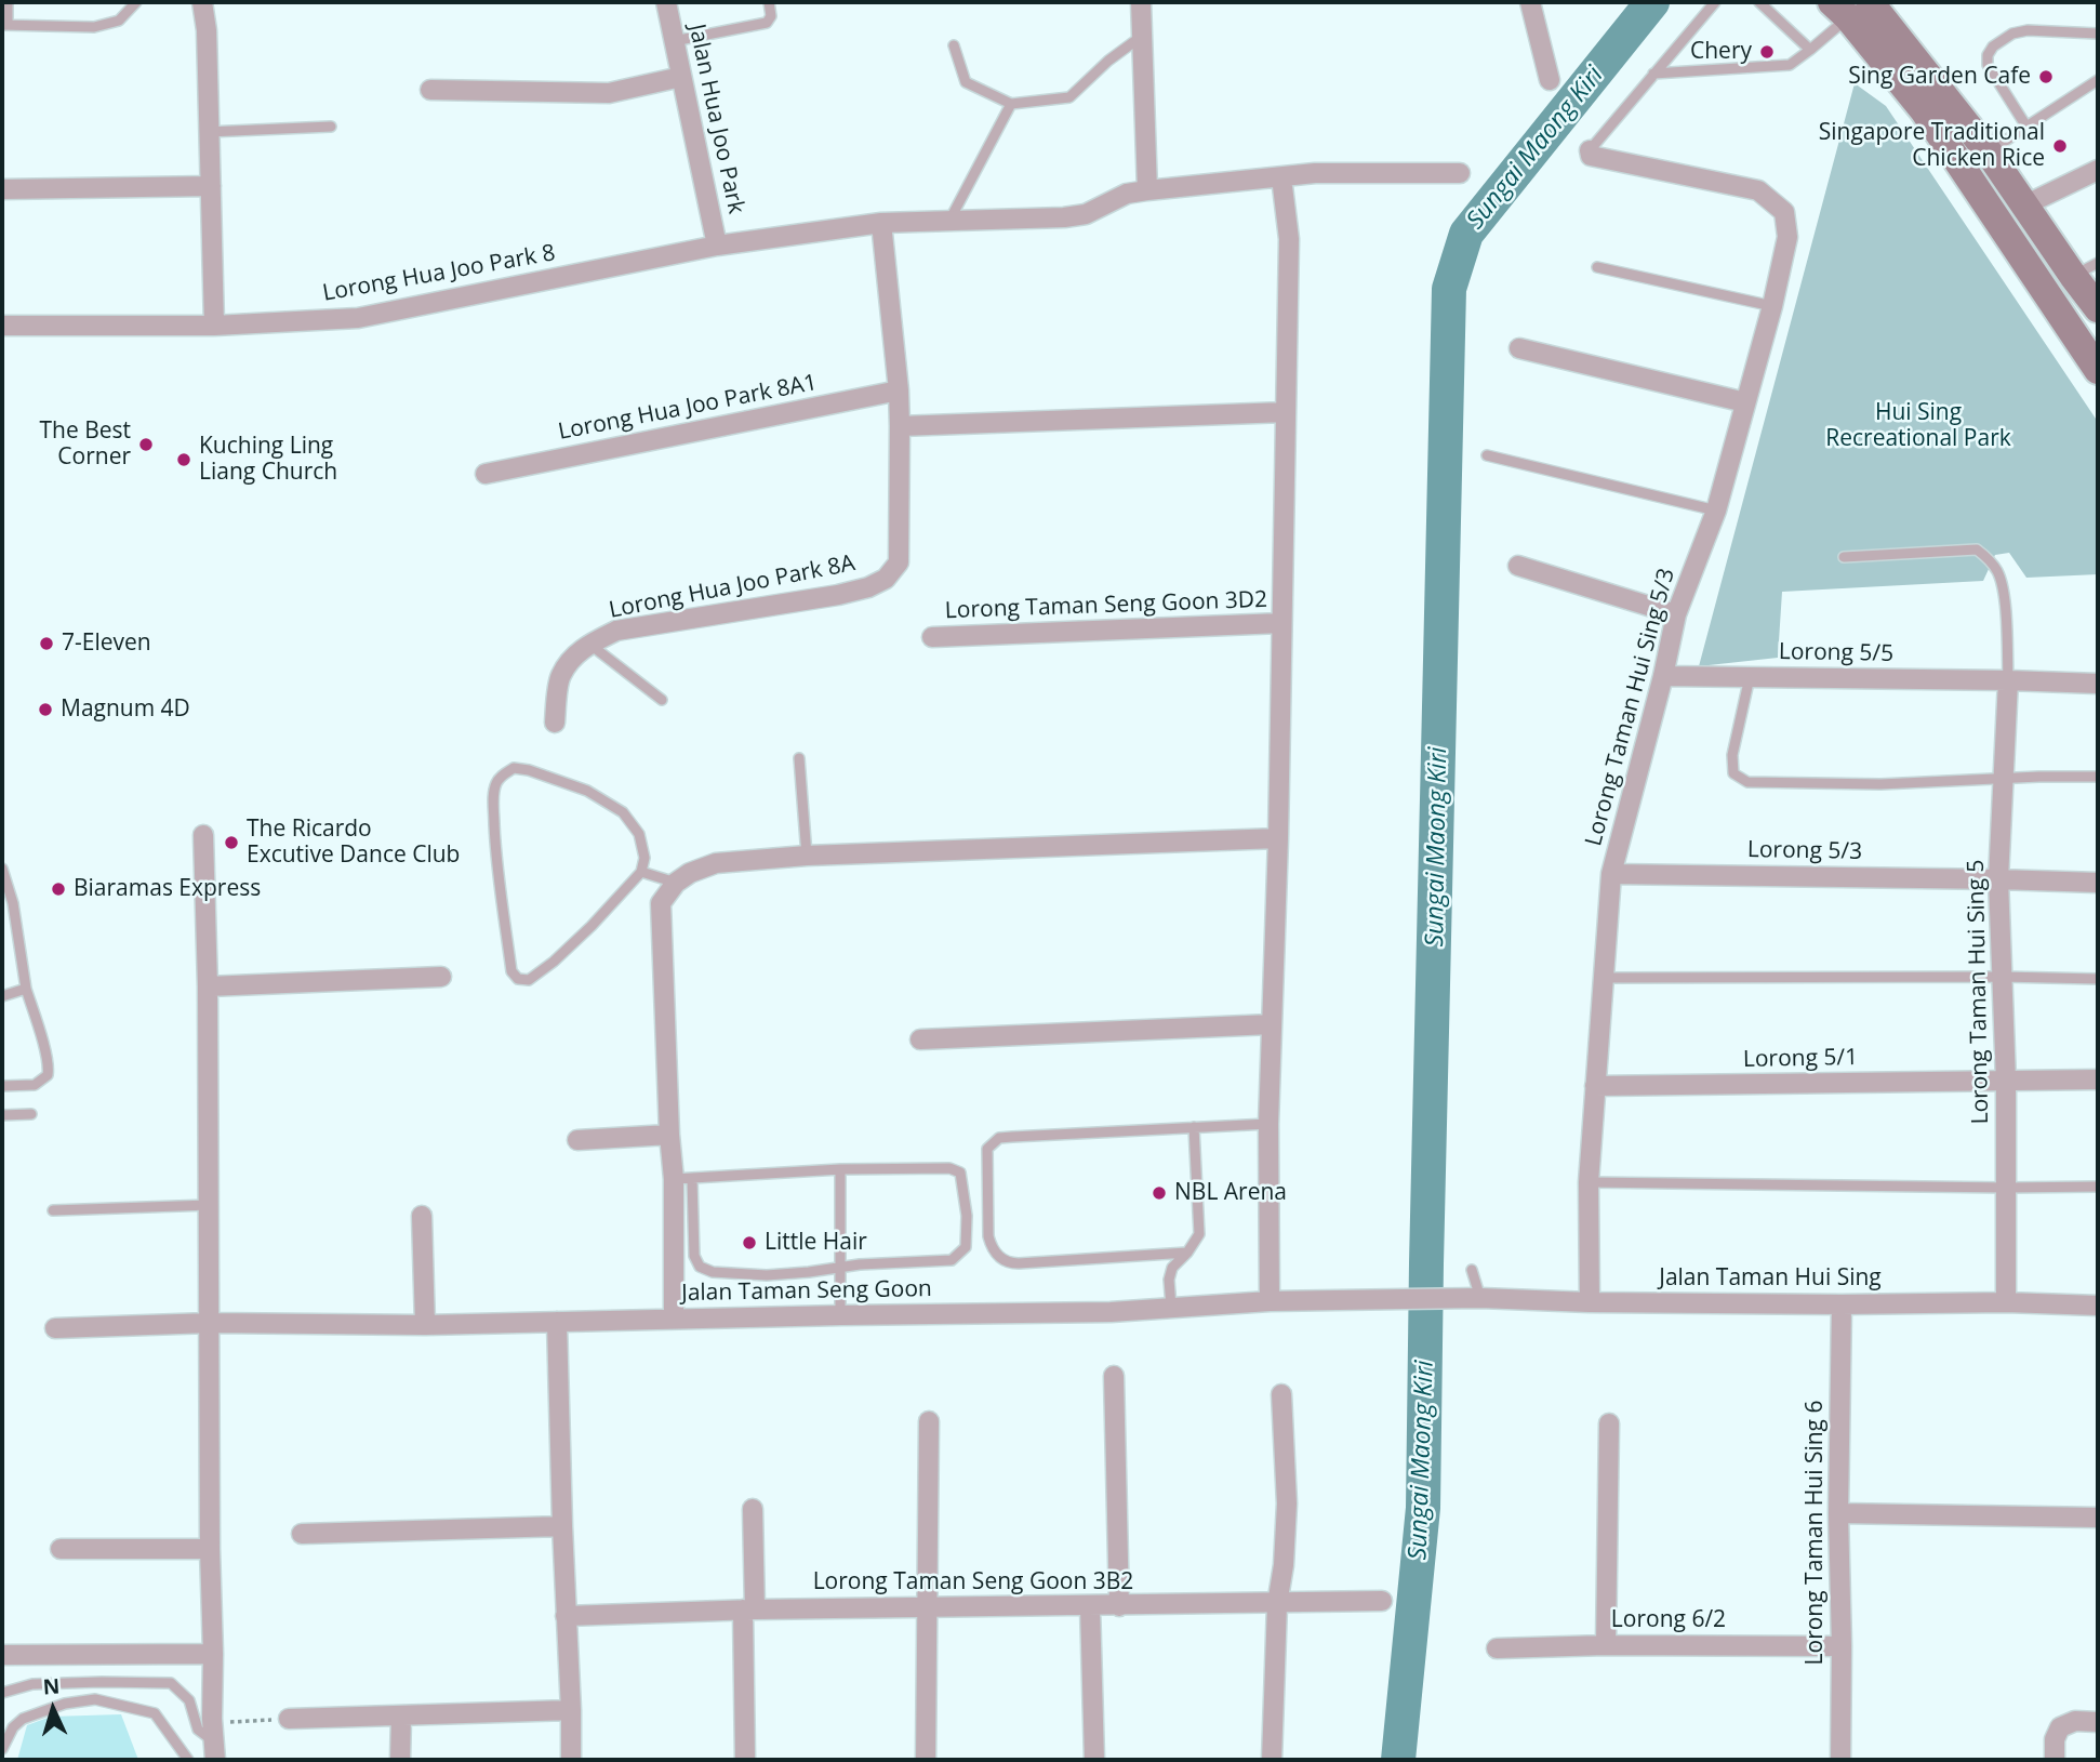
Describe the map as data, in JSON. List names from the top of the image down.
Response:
{
  "streets": {
    "street": [
      "Jalan Hua Joo Park",
      "Lorong Hua Joo Park 8",
      "Lorong Hua Joo Park 8A1",
      "Lorong Hua Joo Park 8A",
      "Lorong Taman Seng Goon 3D2",
      "Lorong 5/5",
      "Lorong Taman Hui Sing 5/3",
      "Lorong 5/3",
      "Lorong Taman Hui Sing 5",
      "Lorong 5/1",
      "Jalan Taman Hui Sing",
      "Jalan Taman Seng Goon",
      "Lorong Taman Hui Sing 6",
      "Lorong Taman Seng Goon 3B2",
      "Lorong 6/2"
    ]
  },
  "crossings": [
    ["Jalan Hua Joo Park", "Lorong Hua Joo Park 8"],
    ["Lorong Hua Joo Park 8", "Lorong Hua Joo Park 8A"],
    ["Lorong Hua Joo Park 8A1", "Lorong Hua Joo Park 8A"],
    ["Lorong 5/5", "Lorong Taman Hui Sing 5/3"],
    ["Lorong 5/5", "Lorong Taman Hui Sing 5"],
    ["Lorong Taman Hui Sing 5/3", "Lorong 5/3"],
    ["Lorong Taman Hui Sing 5/3", "Lorong 5/1"],
    ["Lorong Taman Hui Sing 5/3", "Jalan Taman Hui Sing"],
    ["Lorong 5/3", "Lorong Taman Hui Sing 5"],
    ["Lorong Taman Hui Sing 5", "Lorong 5/1"],
    ["Lorong Taman Hui Sing 5", "Jalan Taman Hui Sing"],
    ["Jalan Taman Hui Sing", "Jalan Taman Seng Goon"],
    ["Jalan Taman Hui Sing", "Lorong Taman Hui Sing 6"],
    ["Lorong Taman Hui Sing 6", "Lorong 6/2"]
  ],
  "water": ["Sungai Maong Kiri"],
  "parks": ["Hui Sing Recreational Park"],
  "places": [
    "Chery",
    "Sing Garden Cafe",
    "Singapore Traditional Chicken Rice",
    "The Best Corner",
    "Kuching Ling Liang Church",
    "7-Eleven",
    "Magnum 4D",
    "The Ricardo Excutive Dance Club",
    "Biaramas Express",
    "NBL Arena",
    "Little Hair"
  ],
  "north": "top"
}
